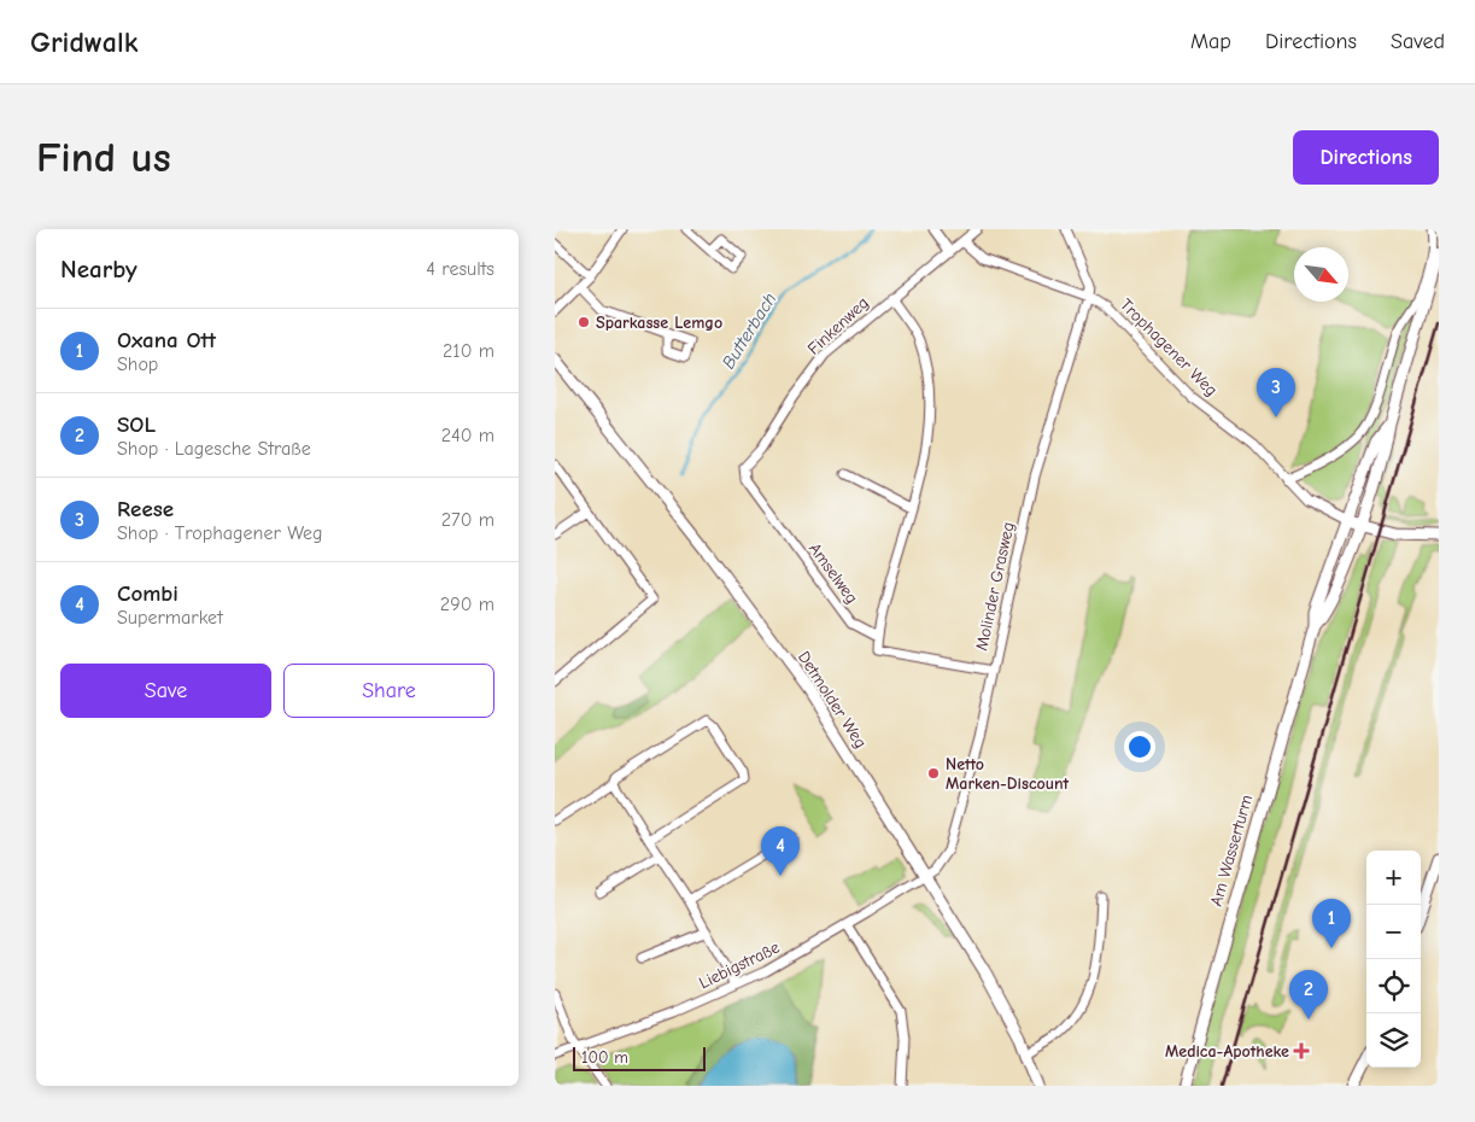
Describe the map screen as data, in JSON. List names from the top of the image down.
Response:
{
  "streets": {
    "street": [
      "Finkenweg",
      "Trophagener Weg",
      "Amselweg",
      "Molinder Grasweg",
      "Detmolder Weg",
      "Am Wasserturm",
      "Liebigstraße"
    ]
  },
  "crossings": [
    ["Finkenweg", "Trophagener Weg"],
    ["Finkenweg", "Amselweg"],
    ["Trophagener Weg", "Molinder Grasweg"],
    ["Trophagener Weg", "Am Wasserturm"],
    ["Amselweg", "Molinder Grasweg"],
    ["Molinder Grasweg", "Detmolder Weg"],
    ["Molinder Grasweg", "Liebigstraße"],
    ["Detmolder Weg", "Liebigstraße"]
  ],
  "water": ["Butterbach"],
  "places": {
    "other": ["Sparkasse Lemgo", "Netto Marken-Discount"],
    "health": ["Medica-Apotheke"]
  },
  "scale_bar": "100 m",
  "north": "bottom right",
  "page": {
    "header": "Gridwalk",
    "nav": ["Map", "Directions", "Saved"],
    "buttons": [
      "Directions",
      ["Save", "Share"]
    ],
    "title": "Find us",
    "heading": ["Nearby", "4 results"],
    "list": [
      {
        "mark": "1",
        "name": "Oxana Ott",
        "note": "Shop",
        "value": "210 m"
      },
      {
        "mark": "2",
        "name": "SOL",
        "note": "Shop · Lagesche Straße",
        "value": "240 m"
      },
      {
        "mark": "3",
        "name": "Reese",
        "note": "Shop · Trophagener Weg",
        "value": "270 m"
      },
      {
        "mark": "4",
        "name": "Combi",
        "note": "Supermarket",
        "value": "290 m"
      }
    ],
    "pins": [
      "3",
      "4",
      "1",
      "2"
    ],
    "map_buttons": ["+", "−"],
    "scale": "100 m"
  }
}
